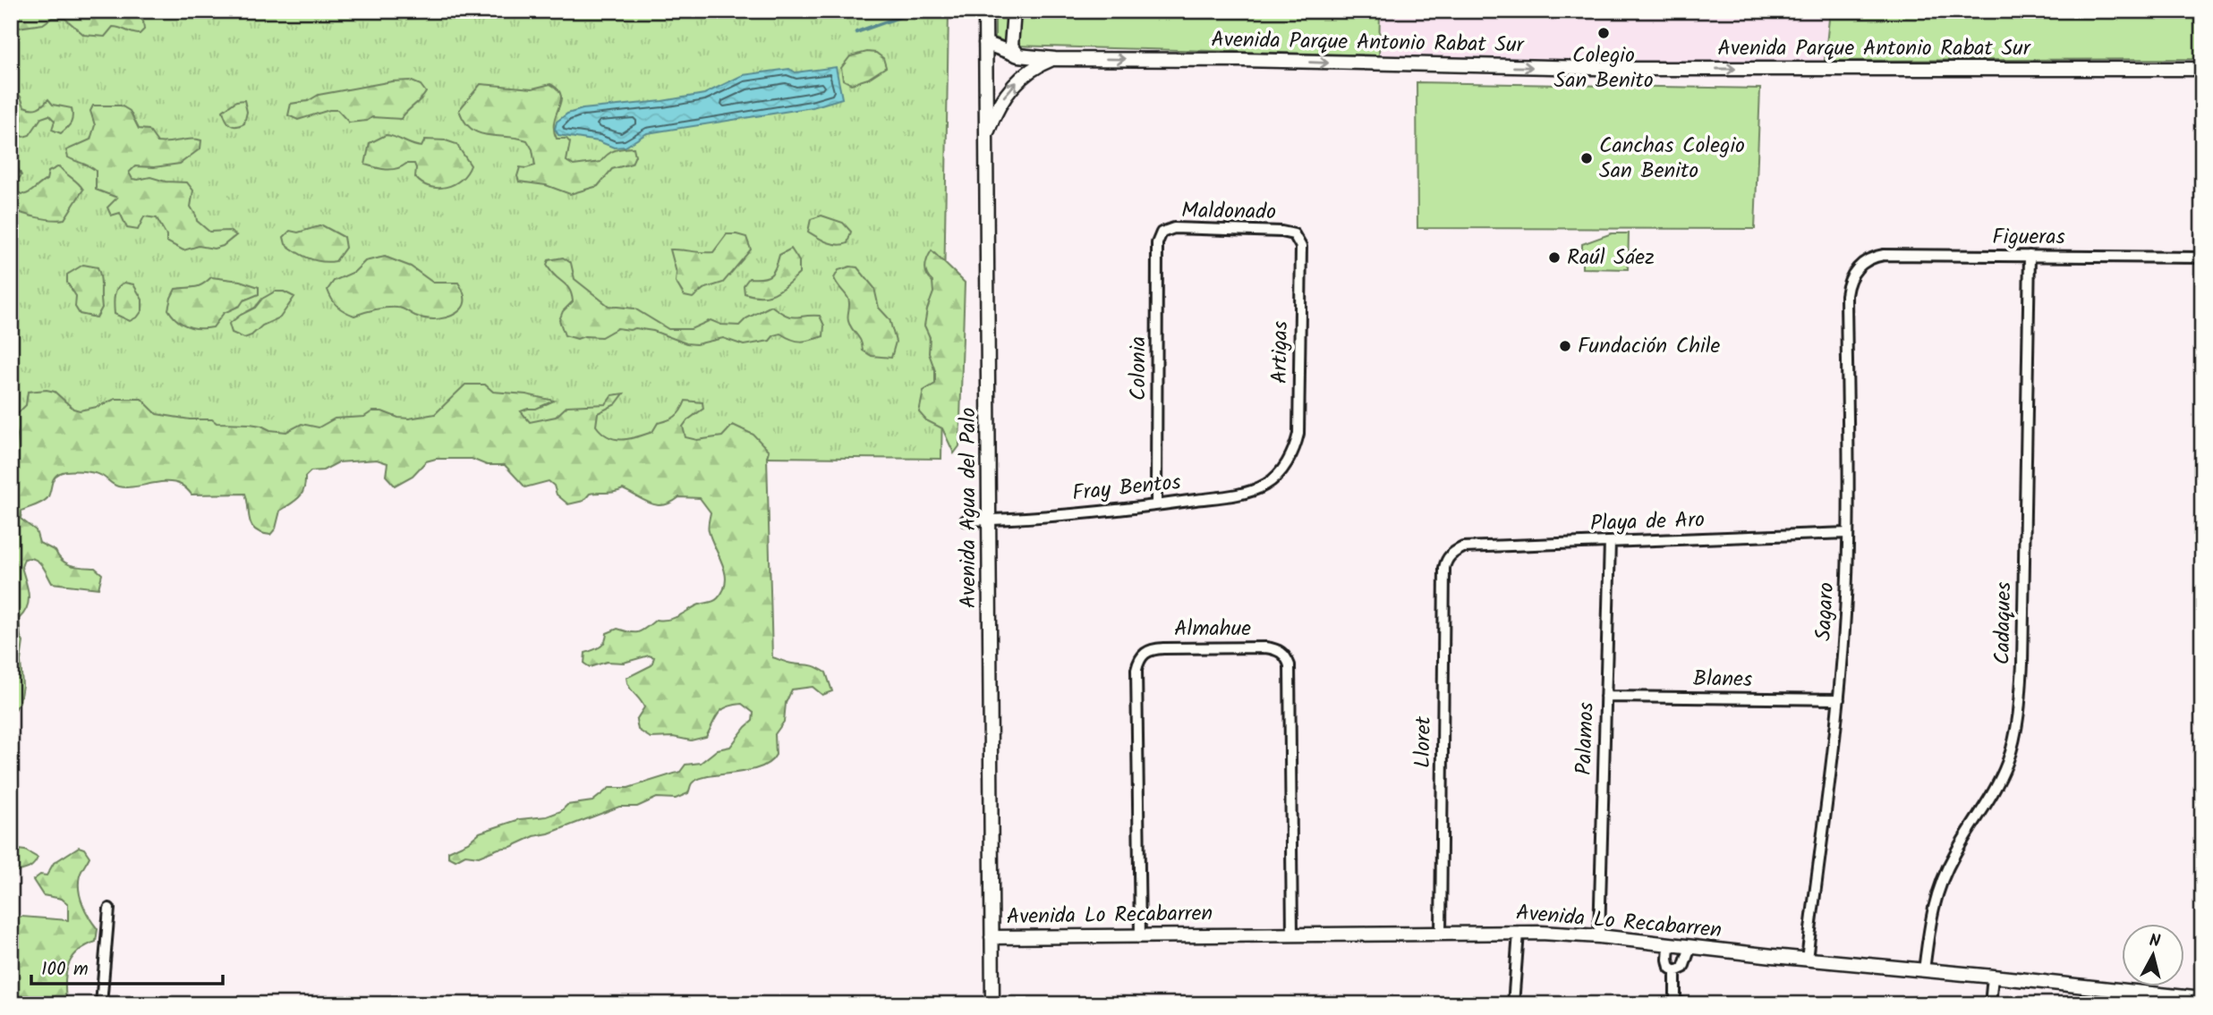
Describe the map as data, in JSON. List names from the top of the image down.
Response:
{
  "streets": {
    "street": [
      "Avenida Parque Antonio Rabat Sur",
      "Maldonado",
      "Figueras",
      "Artigas",
      "Colonia",
      "Fray Bentos",
      "Avenida Agua del Palo",
      "Playa de Aro",
      "Sagaro",
      "Cadaques",
      "Almahue",
      "Blanes",
      "Palamos",
      "Lloret",
      "Avenida Lo Recabarren"
    ]
  },
  "crossings": [
    ["Avenida Parque Antonio Rabat Sur", "Avenida Agua del Palo"],
    ["Maldonado", "Artigas"],
    ["Maldonado", "Colonia"],
    ["Figueras", "Sagaro"],
    ["Figueras", "Cadaques"],
    ["Artigas", "Fray Bentos"],
    ["Colonia", "Fray Bentos"],
    ["Fray Bentos", "Avenida Agua del Palo"],
    ["Avenida Agua del Palo", "Avenida Lo Recabarren"],
    ["Playa de Aro", "Sagaro"],
    ["Playa de Aro", "Palamos"],
    ["Playa de Aro", "Lloret"],
    ["Sagaro", "Blanes"],
    ["Sagaro", "Avenida Lo Recabarren"],
    ["Cadaques", "Avenida Lo Recabarren"],
    ["Almahue", "Avenida Lo Recabarren"],
    ["Blanes", "Palamos"],
    ["Palamos", "Avenida Lo Recabarren"],
    ["Lloret", "Avenida Lo Recabarren"]
  ],
  "one_way": ["Avenida Parque Antonio Rabat Sur"],
  "places": [
    "Colegio San Benito",
    "Canchas Colegio San Benito",
    "Raúl Sáez",
    "Fundación Chile"
  ],
  "scale_bar": "100 m",
  "north": "top"
}
